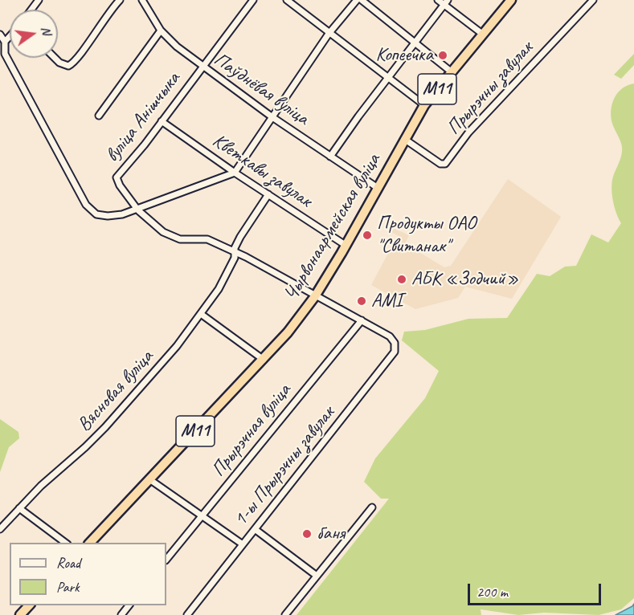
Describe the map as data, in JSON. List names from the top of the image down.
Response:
{
  "streets": {
    "highway": ["М11", "Чырвонаармейская вуліца"],
    "street": [
      "Прырэчны завулак",
      "Паўднёвая вуліца",
      "вуліца Анішчыка",
      "Кветкавы завулак",
      "Вясновая вуліца",
      "Прырэчная вуліца",
      "1-ы Прырэчны завулак"
    ]
  },
  "crossings": [
    ["Прырэчны завулак", "Чырвонаармейская вуліца"],
    ["Паўднёвая вуліца", "вуліца Анішчыка"],
    ["Паўднёвая вуліца", "Чырвонаармейская вуліца"],
    ["вуліца Анішчыка", "Кветкавы завулак"],
    ["вуліца Анішчыка", "Чырвонаармейская вуліца"],
    ["вуліца Анішчыка", "Вясновая вуліца"],
    ["вуліца Анішчыка", "Прырэчная вуліца"],
    ["вуліца Анішчыка", "1-ы Прырэчны завулак"],
    ["Кветкавы завулак", "Чырвонаармейская вуліца"],
    ["Кветкавы завулак", "Вясновая вуліца"]
  ],
  "places": [
    "Копеечка",
    "Продукты ОАО \"Свитанак\"",
    "АБК «Зодчий»",
    "AMI",
    "баня"
  ],
  "legend": ["Road", "Park"],
  "scale_bar": "200 m",
  "north": "right"
}
